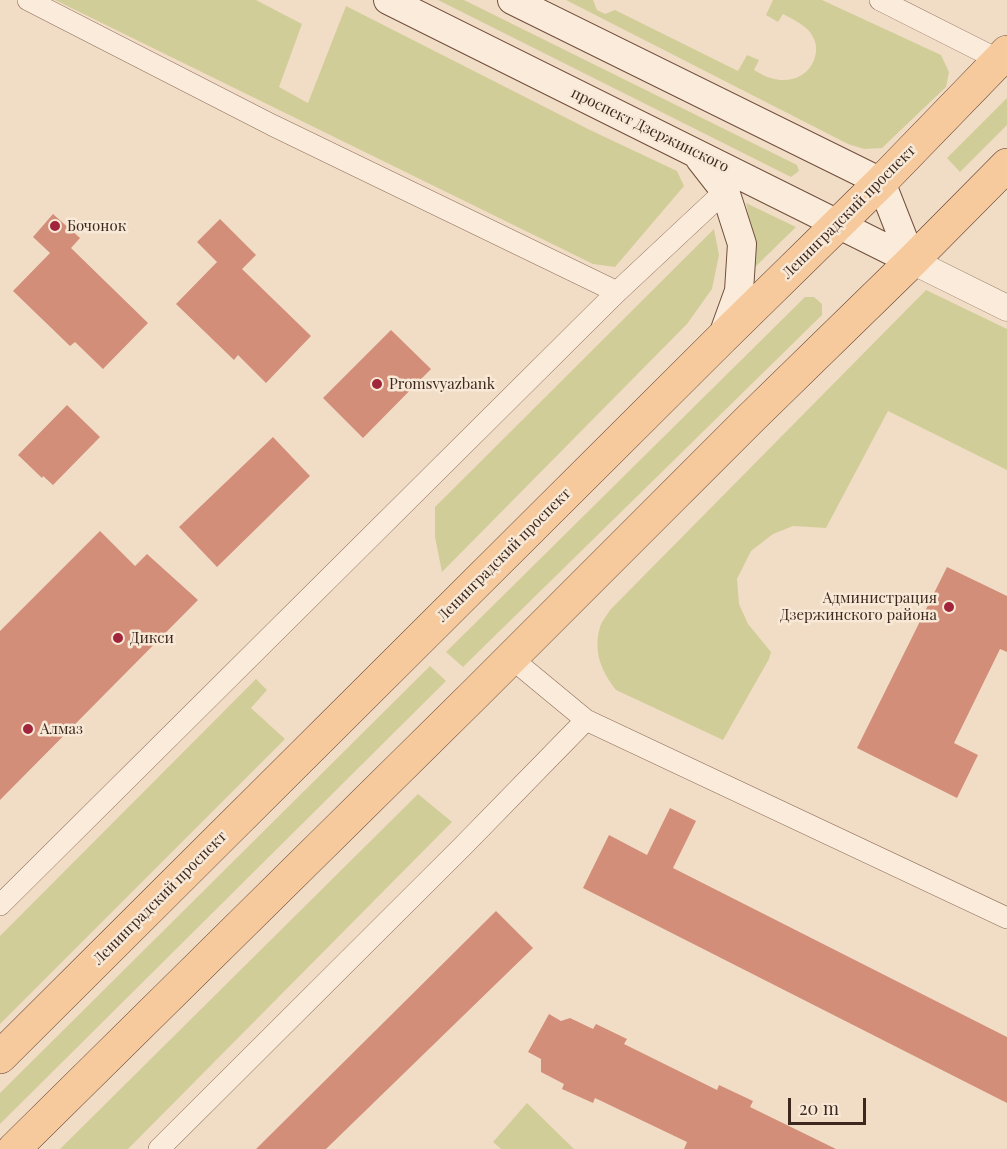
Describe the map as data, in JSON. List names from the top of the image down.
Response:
{
  "streets": {
    "main road": ["проспект Дзержинского", "Ленинградский проспект"]
  },
  "crossings": [
    ["проспект Дзержинского", "Ленинградский проспект"]
  ],
  "places": [
    "Бочонок",
    "Promsvyazbank",
    "Администрация Дзержинского района",
    "Дикси",
    "Алмаз"
  ],
  "scale_bar": "20 m"
}
